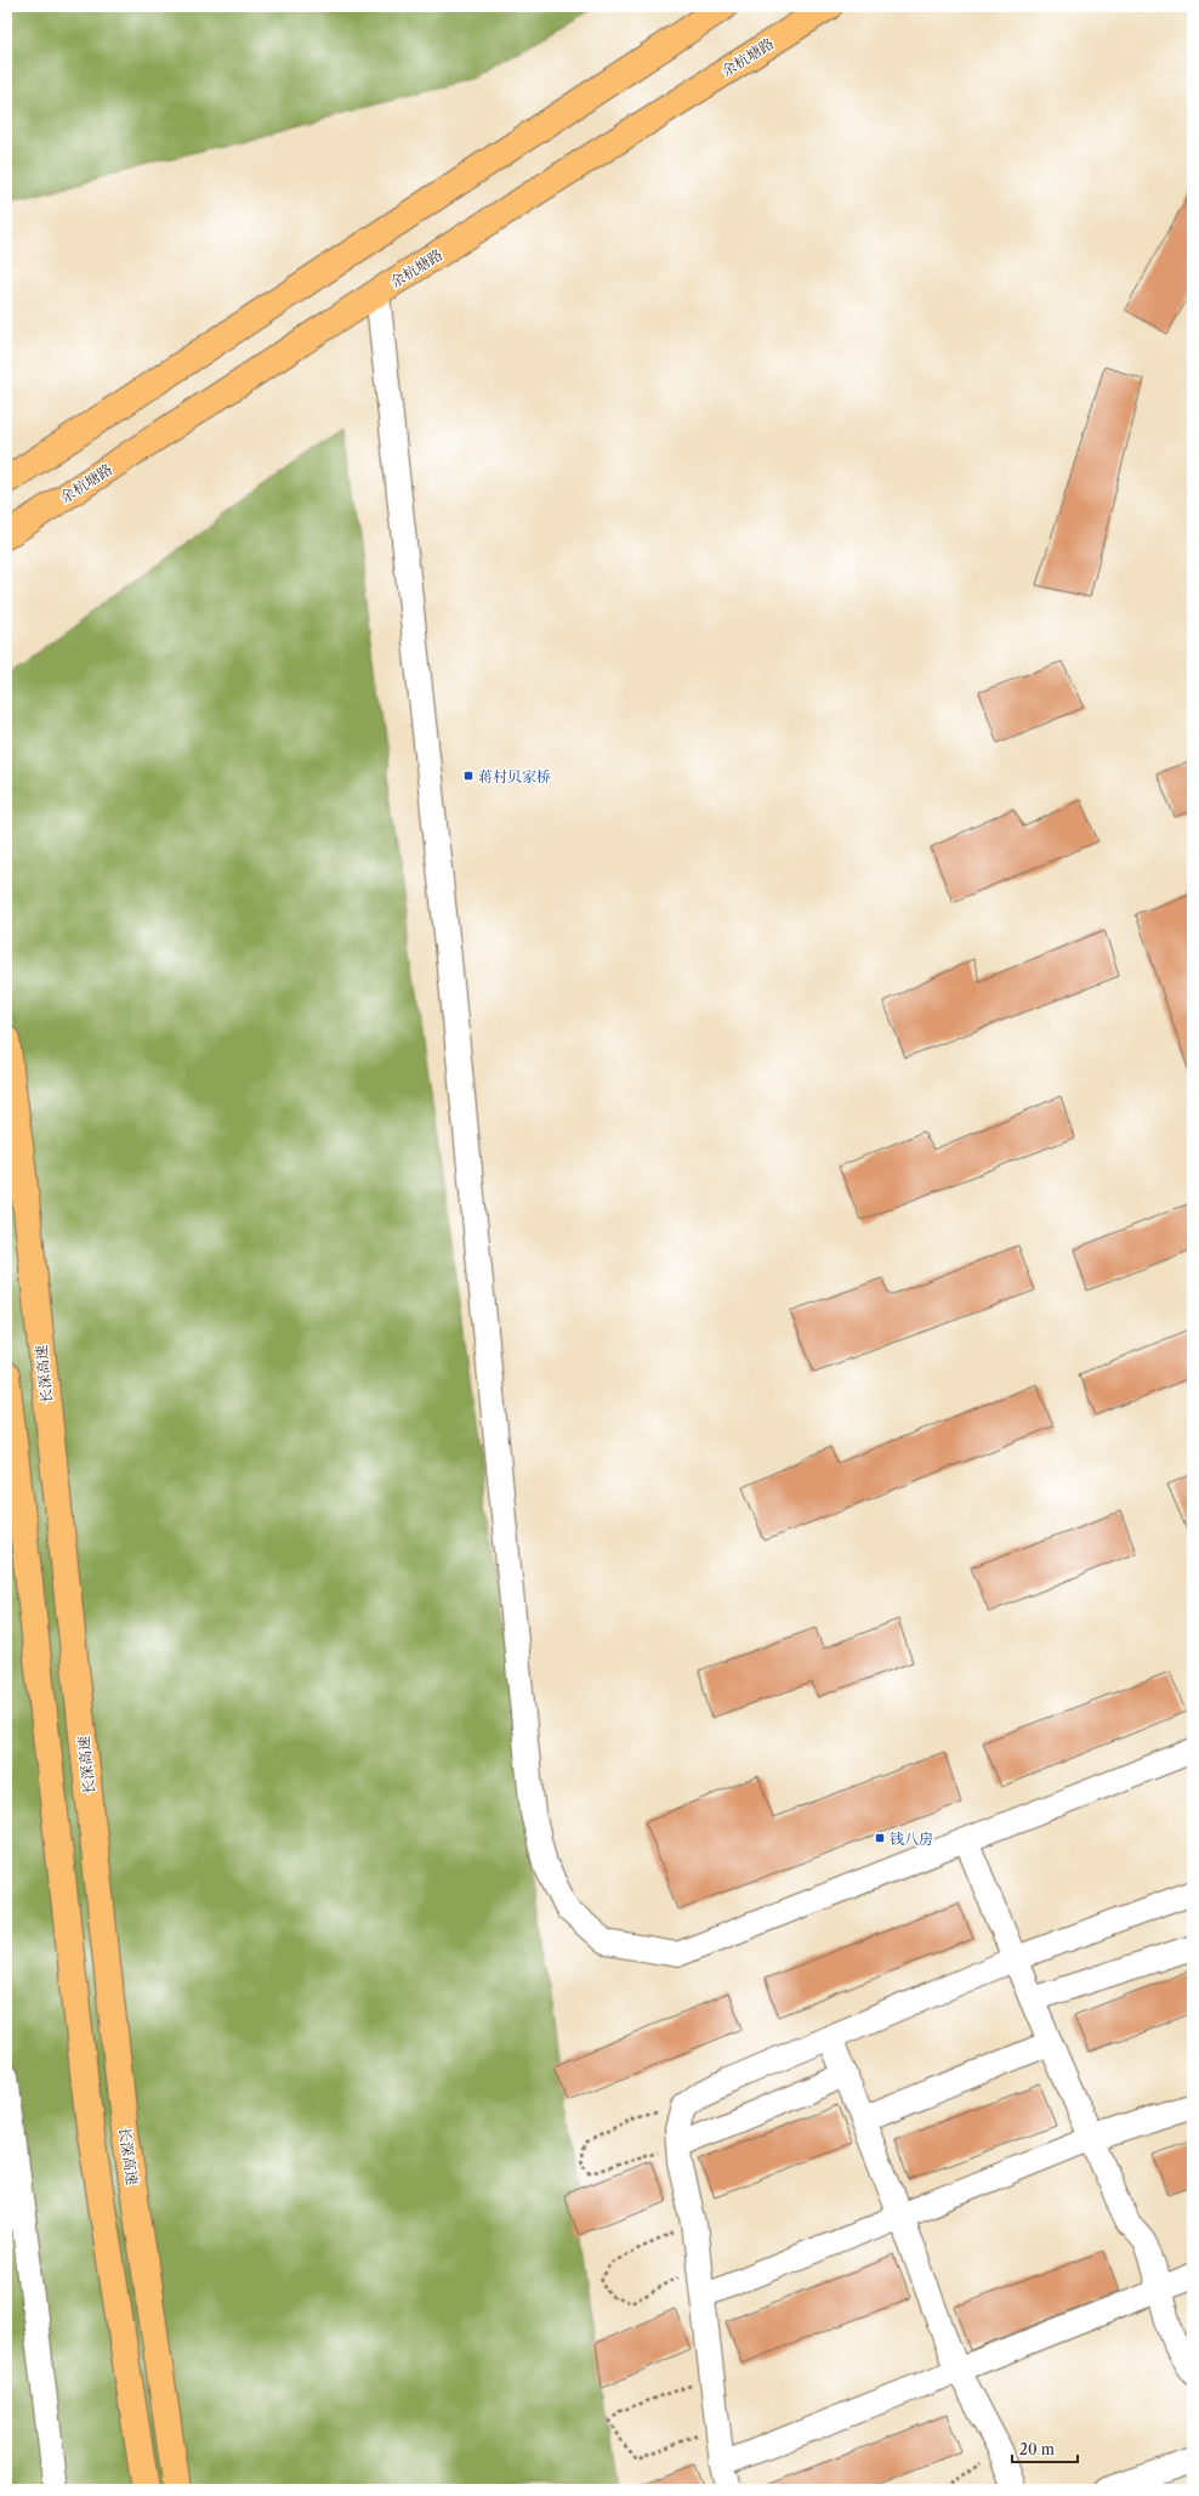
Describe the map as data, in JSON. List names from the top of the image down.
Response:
{
  "streets": {
    "main road": ["余杭塘路", "长深高速"]
  },
  "places": {
    "transit": ["蒋村贝家桥", "钱八房"]
  },
  "scale_bar": "20 m"
}
